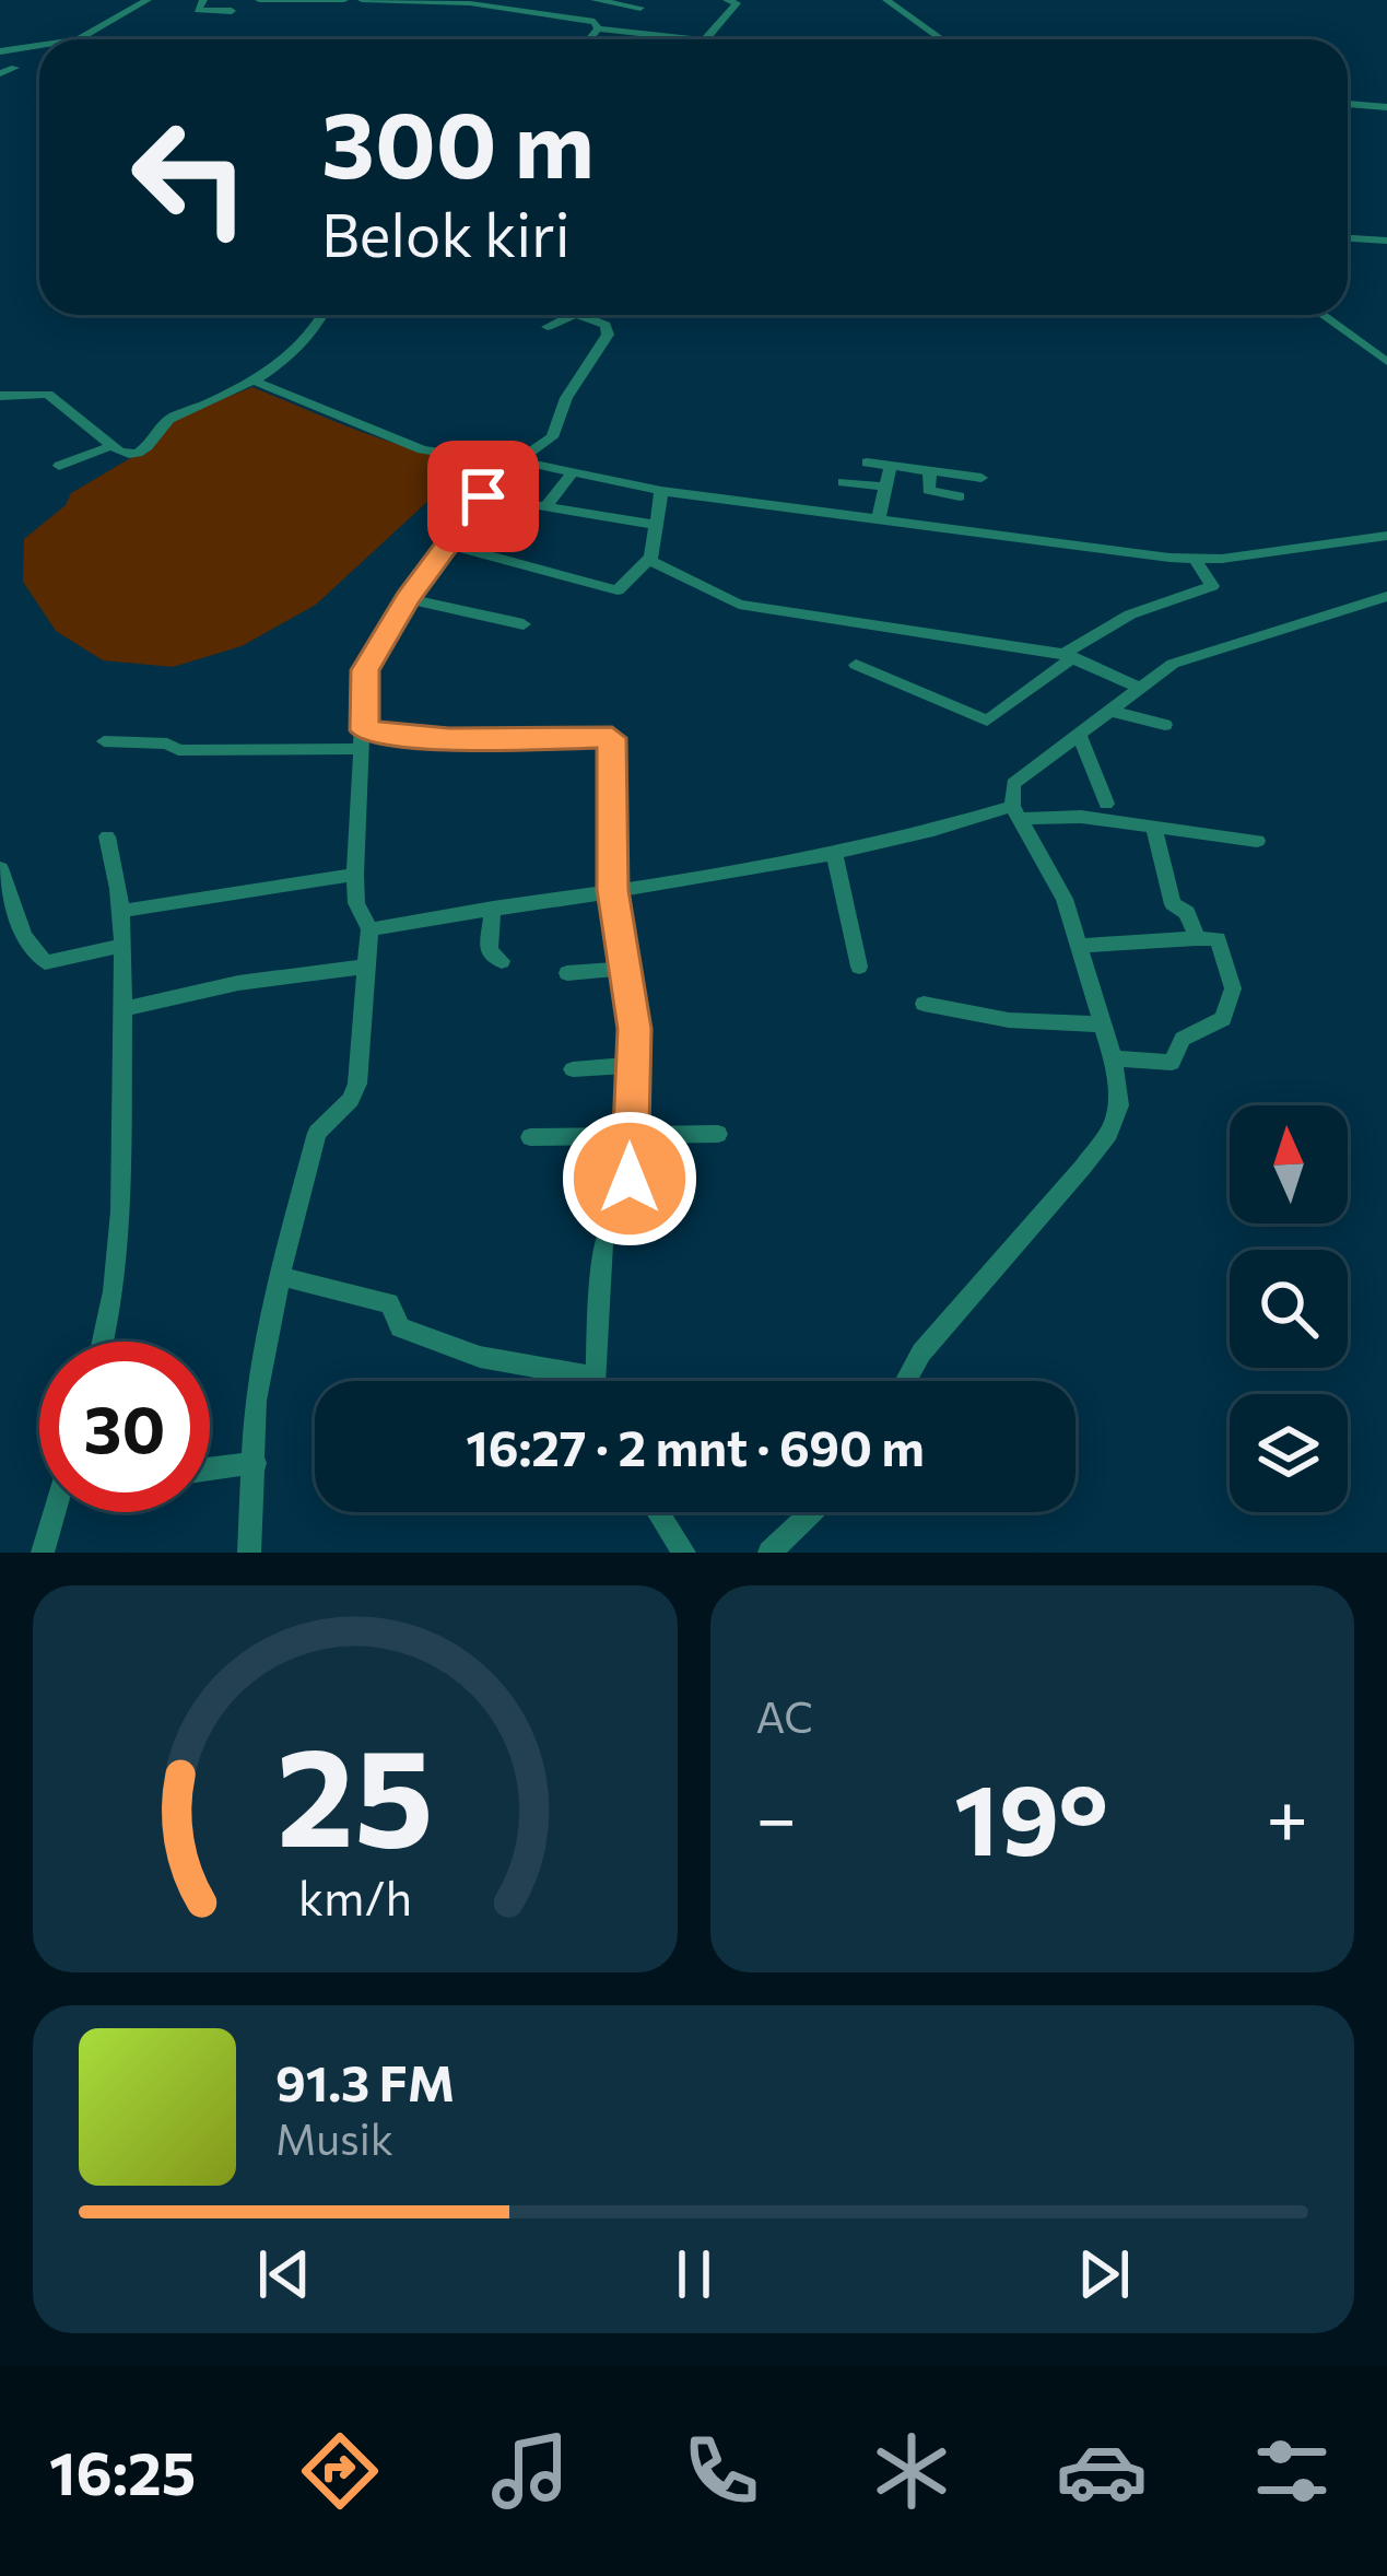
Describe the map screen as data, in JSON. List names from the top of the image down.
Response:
{
  "north": "top",
  "page": {
    "turn": ["300 m", "Belok kiri"],
    "limit": "30",
    "trip": "16:27 · 2 mnt · 690 m",
    "tile": "AC",
    "heat": ["−", "19°", "+"],
    "song": ["91.3 FM", "Musik"],
    "tabs": "16:25",
    "gauge": ["25", "km/h"]
  }
}
